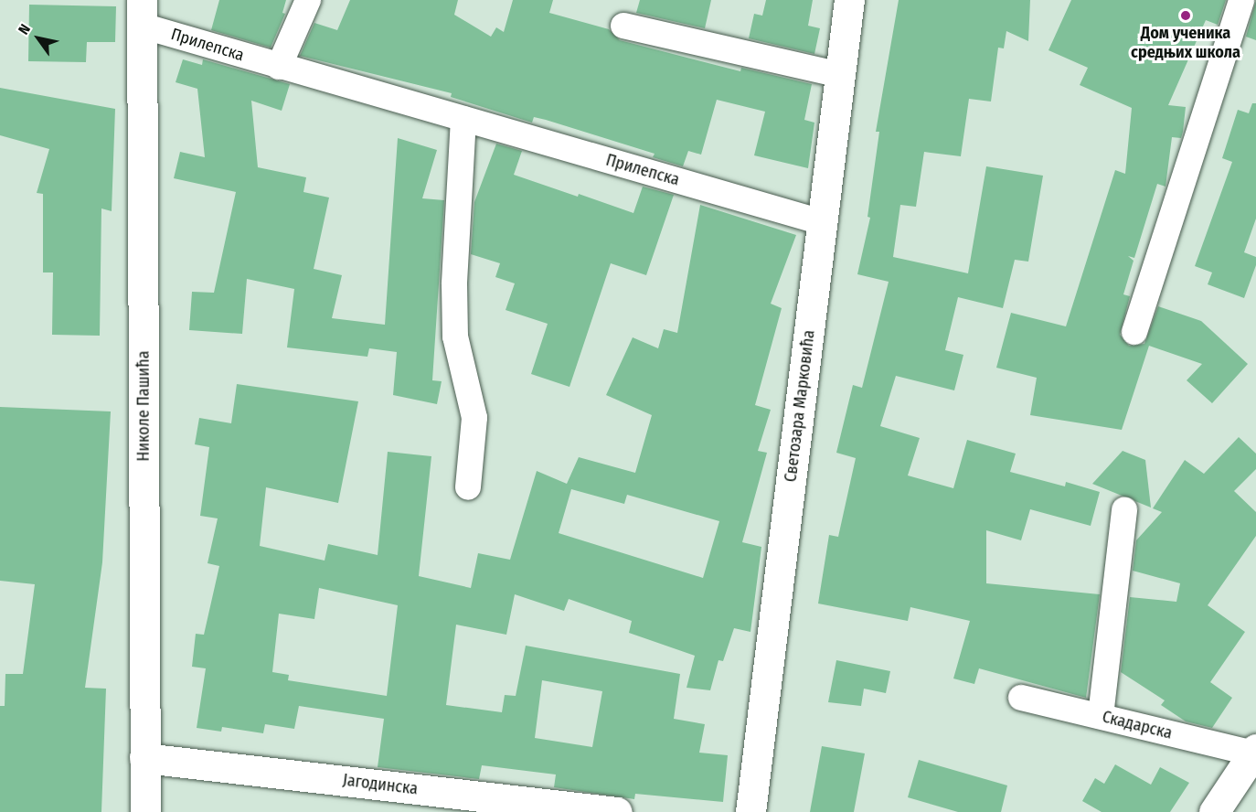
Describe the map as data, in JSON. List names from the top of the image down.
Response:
{
  "streets": {
    "street": [
      "Прилепска",
      "Николе Пашића",
      "Светозара Марковића",
      "Скадарска",
      "Јагодинска"
    ]
  },
  "crossings": [
    ["Прилепска", "Николе Пашића"],
    ["Прилепска", "Светозара Марковића"],
    ["Николе Пашића", "Јагодинска"]
  ],
  "places": ["Дом ученика средњих школа"],
  "north": "top left"
}
